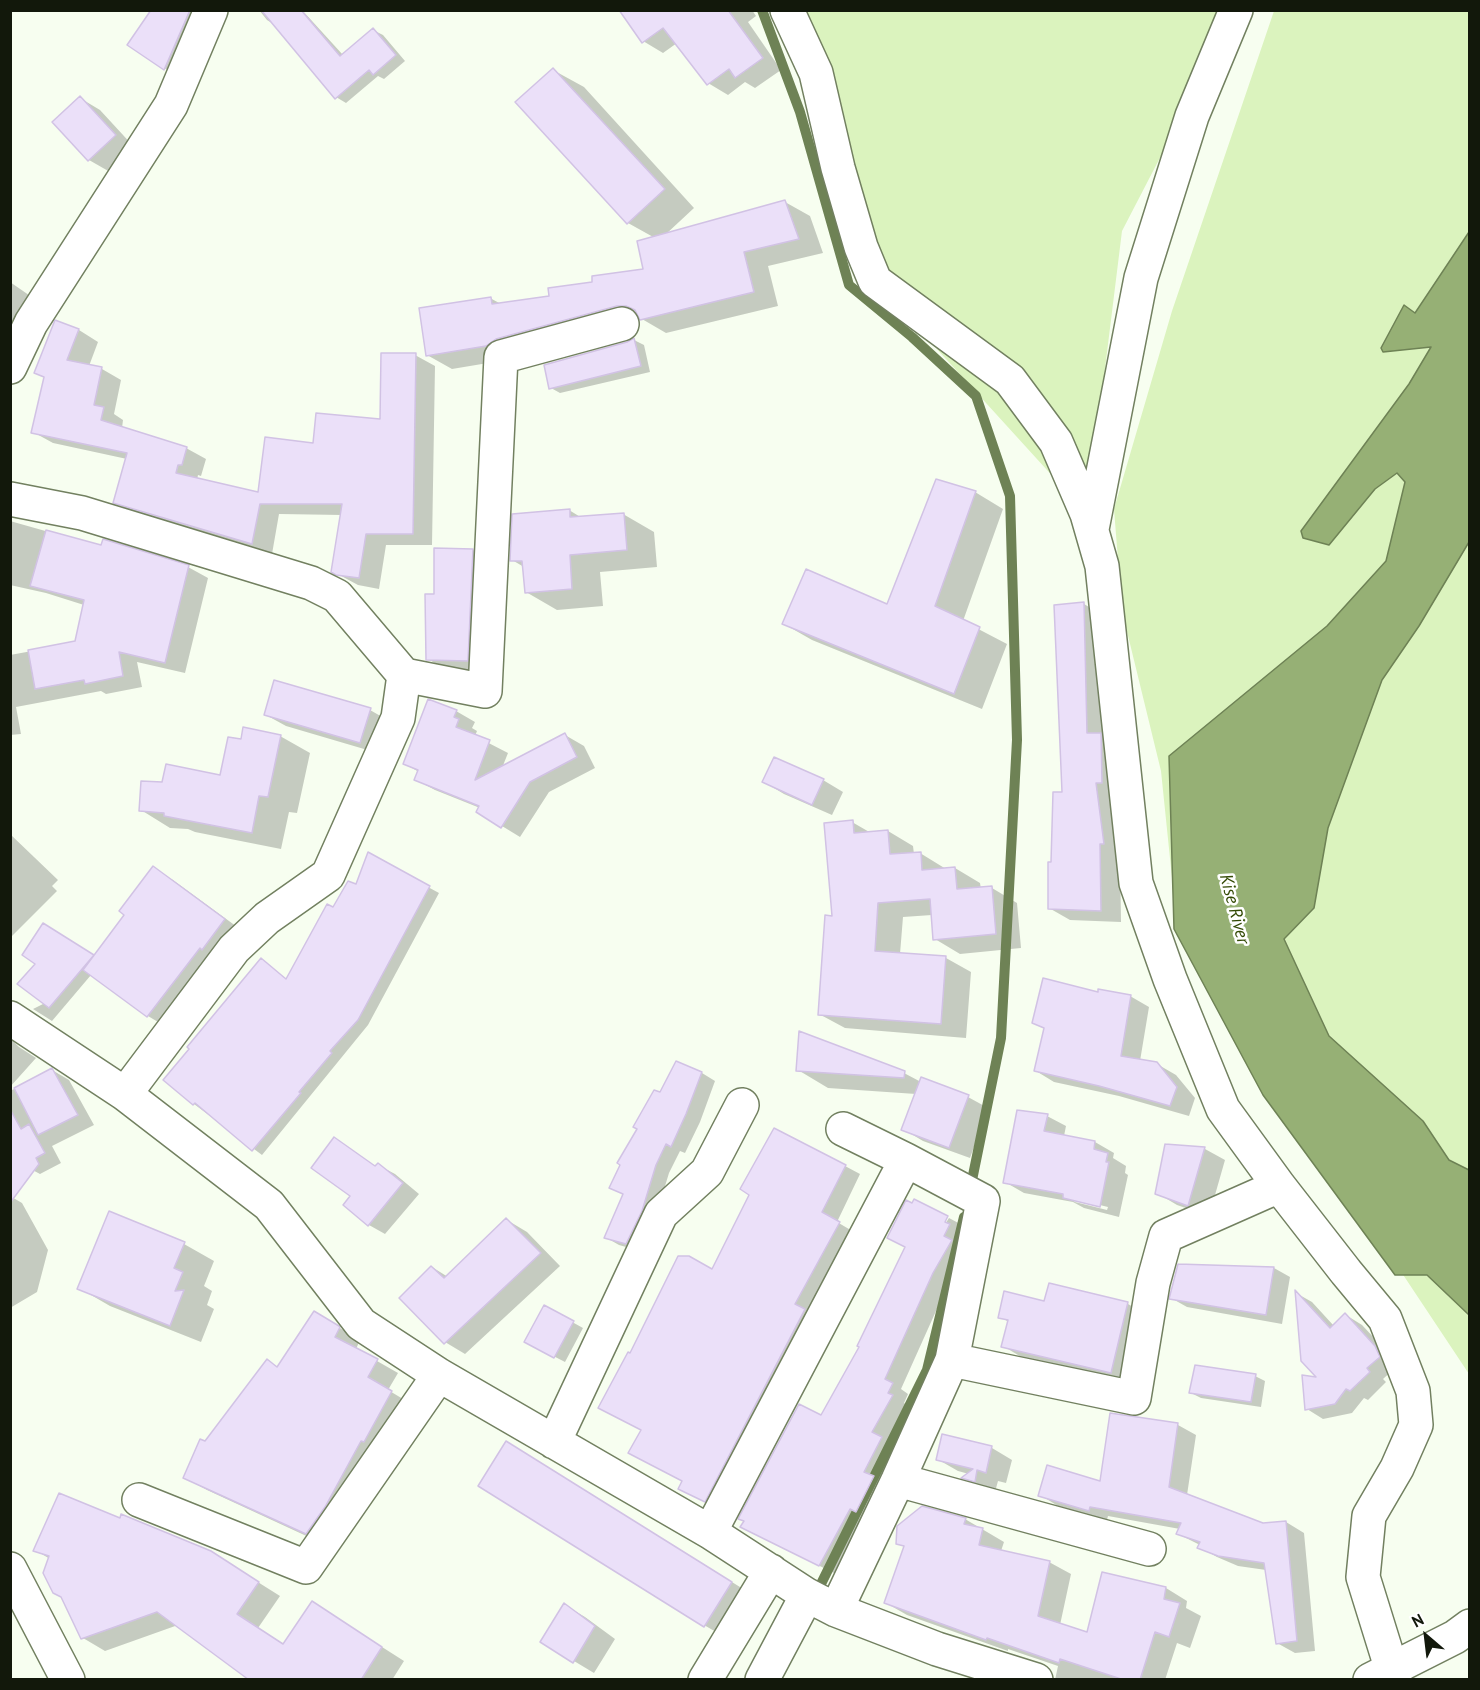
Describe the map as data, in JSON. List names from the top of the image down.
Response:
{
  "water": ["Kise River"],
  "north": "top left"
}
